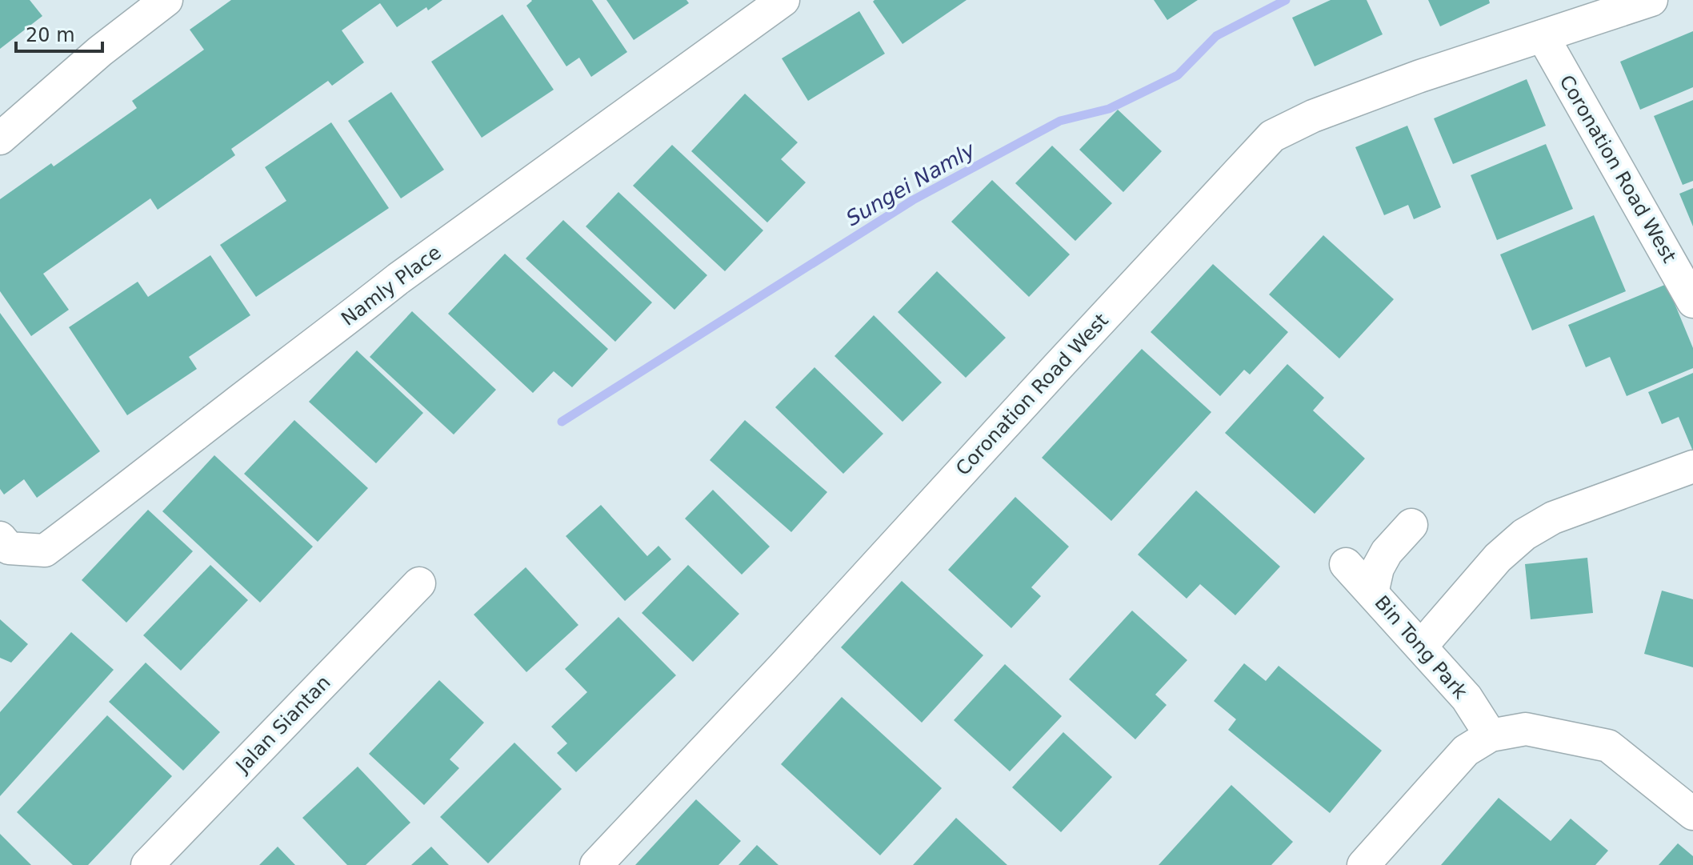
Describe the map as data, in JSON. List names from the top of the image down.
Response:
{
  "streets": {
    "street": [
      "Coronation Road West",
      "Namly Place",
      "Bin Tong Park",
      "Jalan Siantan"
    ]
  },
  "water": ["Sungei Namly"],
  "scale_bar": "20 m"
}
